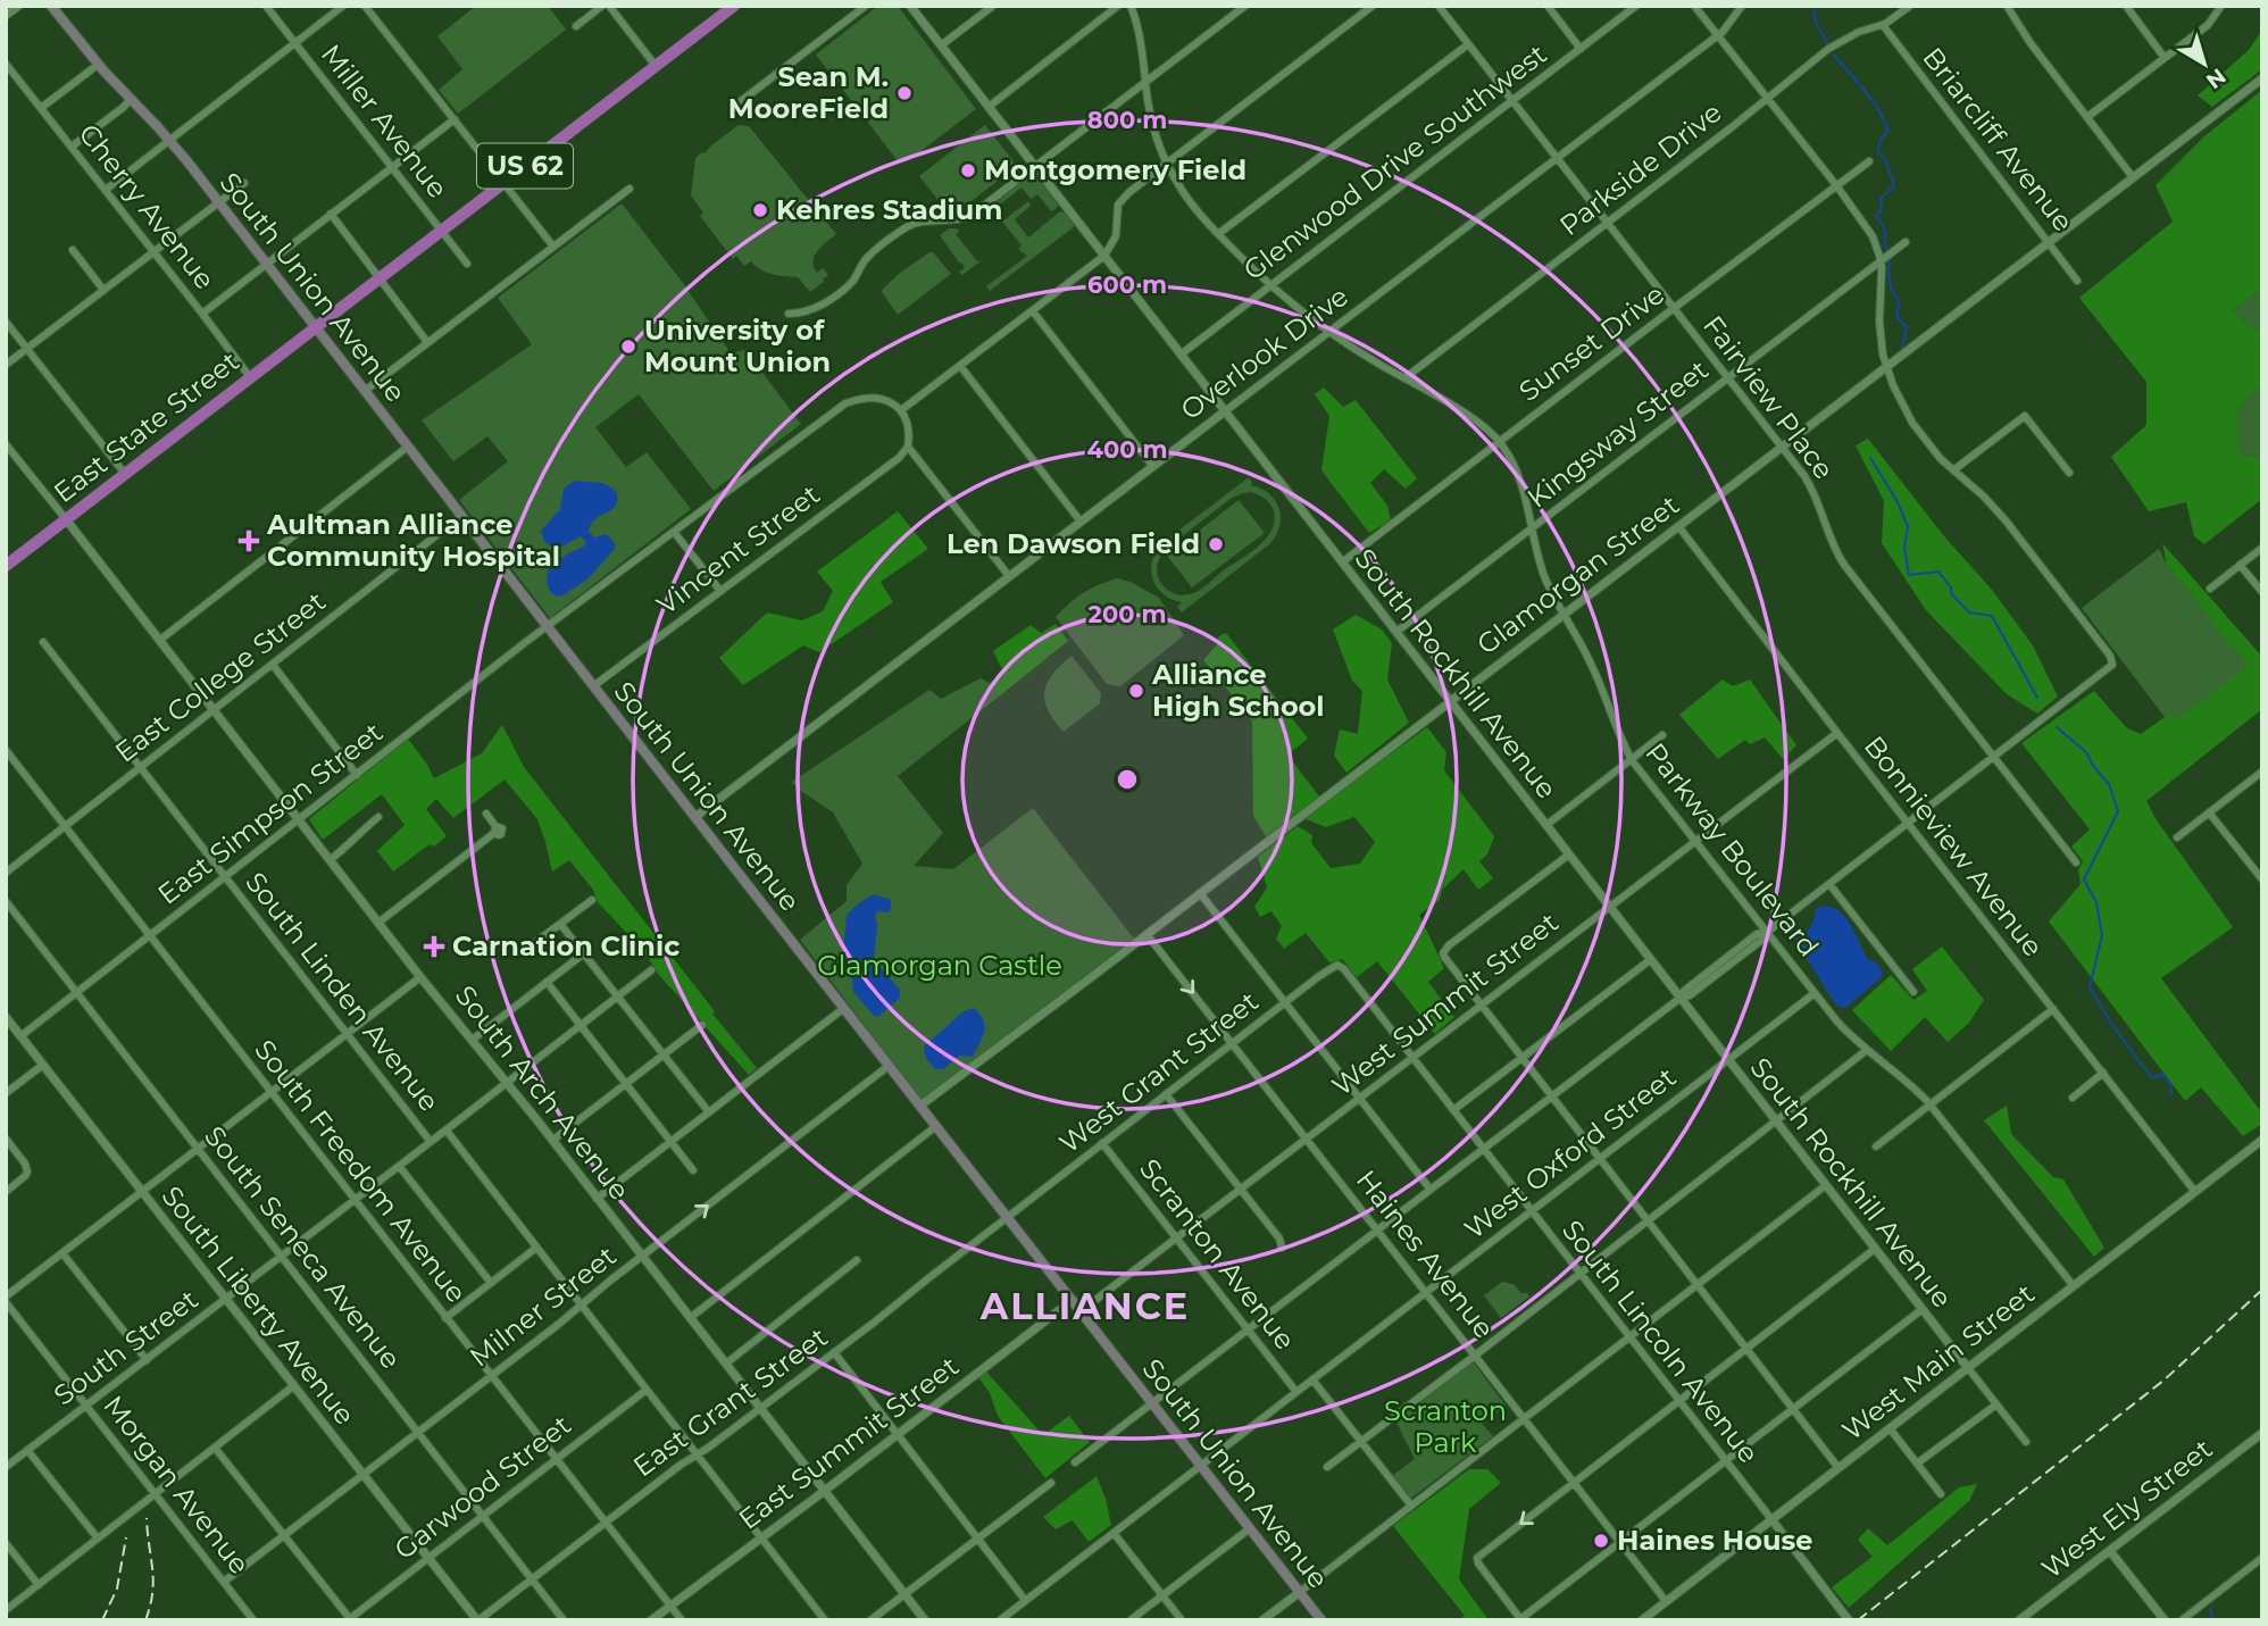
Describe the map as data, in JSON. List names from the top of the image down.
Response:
{
  "streets": {
    "highway": ["US 62", "East State Street"],
    "main road": ["South Union Avenue"],
    "street": [
      "Miller Avenue",
      "Briarcliff Avenue",
      "Glenwood Drive Southwest",
      "Parkside Drive",
      "Cherry Avenue",
      "Sunset Drive",
      "Overlook Drive",
      "Fairview Place",
      "Kingsway Street",
      "Vincent Street",
      "Glamorgan Street",
      "South Rockhill Avenue",
      "East College Street",
      "East Simpson Street",
      "Bonnieview Avenue",
      "Parkway Boulevard",
      "South Linden Avenue",
      "West Summit Street",
      "West Grant Street",
      "South Arch Avenue",
      "West Oxford Street",
      "South Freedom Avenue",
      "South Seneca Avenue",
      "Scranton Avenue",
      "Haines Avenue",
      "South Liberty Avenue",
      "Milner Street",
      "South Lincoln Avenue",
      "South Street",
      "West Main Street",
      "East Grant Street",
      "East Summit Street",
      "Morgan Avenue",
      "Garwood Street",
      "West Ely Street"
    ]
  },
  "crossings": [
    ["Miller Avenue", "US 62"],
    ["Briarcliff Avenue", "Parkside Drive"],
    ["Briarcliff Avenue", "Glamorgan Street"],
    ["Glenwood Drive Southwest", "Fairview Place"],
    ["Glenwood Drive Southwest", "South Rockhill Avenue"],
    ["Glenwood Drive Southwest", "Parkway Boulevard"],
    ["US 62", "South Union Avenue"],
    ["US 62", "East State Street"],
    ["Parkside Drive", "Fairview Place"],
    ["Parkside Drive", "Parkway Boulevard"],
    ["Cherry Avenue", "East State Street"],
    ["South Union Avenue", "Overlook Drive"],
    ["South Union Avenue", "East State Street"],
    ["South Union Avenue", "Vincent Street"],
    ["South Union Avenue", "Glamorgan Street"],
    ["South Union Avenue", "East College Street"],
    ["South Union Avenue", "East Simpson Street"],
    ["South Union Avenue", "West Summit Street"],
    ["South Union Avenue", "West Grant Street"],
    ["South Union Avenue", "West Oxford Street"],
    ["South Union Avenue", "Milner Street"],
    ["South Union Avenue", "East Grant Street"],
    ["South Union Avenue", "East Summit Street"],
    ["Sunset Drive", "Fairview Place"],
    ["Sunset Drive", "South Rockhill Avenue"],
    ["Sunset Drive", "Parkway Boulevard"],
    ["Overlook Drive", "Fairview Place"],
    ["Overlook Drive", "South Rockhill Avenue"],
    ["Overlook Drive", "Parkway Boulevard"],
    ["Fairview Place", "Kingsway Street"],
    ["Fairview Place", "Glamorgan Street"],
    ["East State Street", "South Arch Avenue"],
    ["Kingsway Street", "South Rockhill Avenue"],
    ["Kingsway Street", "Parkway Boulevard"],
    ["Glamorgan Street", "South Rockhill Avenue"],
    ["Glamorgan Street", "Bonnieview Avenue"],
    ["Glamorgan Street", "Parkway Boulevard"],
    ["Glamorgan Street", "Haines Avenue"],
    ["South Rockhill Avenue", "West Summit Street"],
    ["South Rockhill Avenue", "West Oxford Street"],
    ["South Rockhill Avenue", "West Main Street"],
    ["East College Street", "South Linden Avenue"],
    ["East College Street", "South Arch Avenue"],
    ["East College Street", "South Freedom Avenue"],
    ["East Simpson Street", "South Linden Avenue"],
    ["East Simpson Street", "South Arch Avenue"],
    ["East Simpson Street", "South Freedom Avenue"],
    ["East Simpson Street", "South Seneca Avenue"],
    ["East Simpson Street", "South Liberty Avenue"],
    ["Bonnieview Avenue", "West Summit Street"],
    ["Bonnieview Avenue", "West Main Street"],
    ["Parkway Boulevard", "West Summit Street"],
    ["Parkway Boulevard", "West Oxford Street"],
    ["Parkway Boulevard", "West Main Street"],
    ["South Linden Avenue", "Milner Street"],
    ["South Linden Avenue", "South Street"],
    ["South Linden Avenue", "East Grant Street"],
    ["South Linden Avenue", "East Summit Street"],
    ["South Linden Avenue", "Garwood Street"],
    ["West Summit Street", "Scranton Avenue"],
    ["West Summit Street", "Haines Avenue"],
    ["West Summit Street", "South Lincoln Avenue"],
    ["West Grant Street", "Scranton Avenue"],
    ["West Grant Street", "Haines Avenue"],
    ["West Grant Street", "South Lincoln Avenue"],
    ["West Grant Street", "East Grant Street"],
    ["South Arch Avenue", "Milner Street"],
    ["South Arch Avenue", "South Street"],
    ["South Arch Avenue", "East Grant Street"],
    ["South Arch Avenue", "East Summit Street"],
    ["West Oxford Street", "Scranton Avenue"],
    ["West Oxford Street", "Haines Avenue"],
    ["West Oxford Street", "South Lincoln Avenue"],
    ["South Freedom Avenue", "Milner Street"],
    ["South Freedom Avenue", "South Street"],
    ["South Freedom Avenue", "East Grant Street"],
    ["South Freedom Avenue", "East Summit Street"],
    ["South Freedom Avenue", "Garwood Street"],
    ["South Seneca Avenue", "Milner Street"],
    ["South Seneca Avenue", "South Street"],
    ["South Seneca Avenue", "East Grant Street"],
    ["South Seneca Avenue", "Garwood Street"],
    ["Haines Avenue", "West Main Street"],
    ["South Liberty Avenue", "Milner Street"],
    ["South Liberty Avenue", "South Street"],
    ["South Liberty Avenue", "East Grant Street"],
    ["South Liberty Avenue", "Garwood Street"],
    ["Milner Street", "Morgan Avenue"],
    ["South Lincoln Avenue", "West Main Street"],
    ["South Street", "Morgan Avenue"]
  ],
  "one_way": ["Milner Street"],
  "districts": ["ALLIANCE"],
  "parks": ["Glamorgan Castle", "Scranton Park"],
  "places": {
    "other": [
      "Sean M. MooreField",
      "Montgomery Field",
      "Kehres Stadium",
      "University of Mount Union",
      "Len Dawson Field",
      "Alliance High School",
      "Haines House"
    ],
    "health": ["Aultman Alliance Community Hospital", "Carnation Clinic"]
  },
  "north": "bottom right",
  "rings": [
    "800 m",
    "600 m",
    "400 m",
    "200 m"
  ]
}
